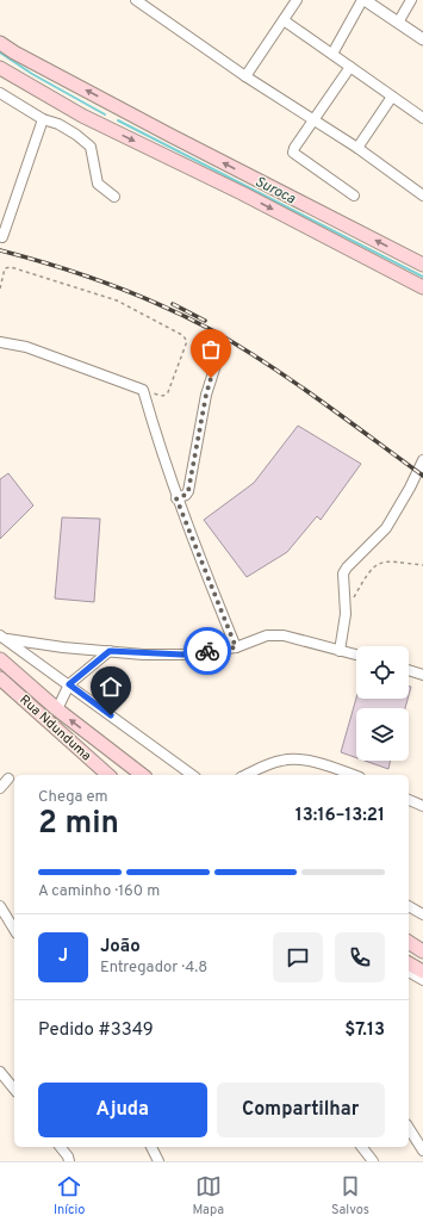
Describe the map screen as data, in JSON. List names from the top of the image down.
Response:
{
  "streets": {
    "main road": ["Rua Ndunduma"]
  },
  "water": ["Suroca"],
  "page": {
    "heading": ["2 min", "Chega em", "13:16–13:21"],
    "panel": [
      "João",
      "Entregador · 4.8",
      "Pedido #3349",
      "$7.13"
    ],
    "bar": "A caminho · 160 m",
    "round": "J",
    "buttons": ["Ajuda", "Compartilhar"],
    "tabs": ["Início", "Mapa", "Salvos"]
  }
}
